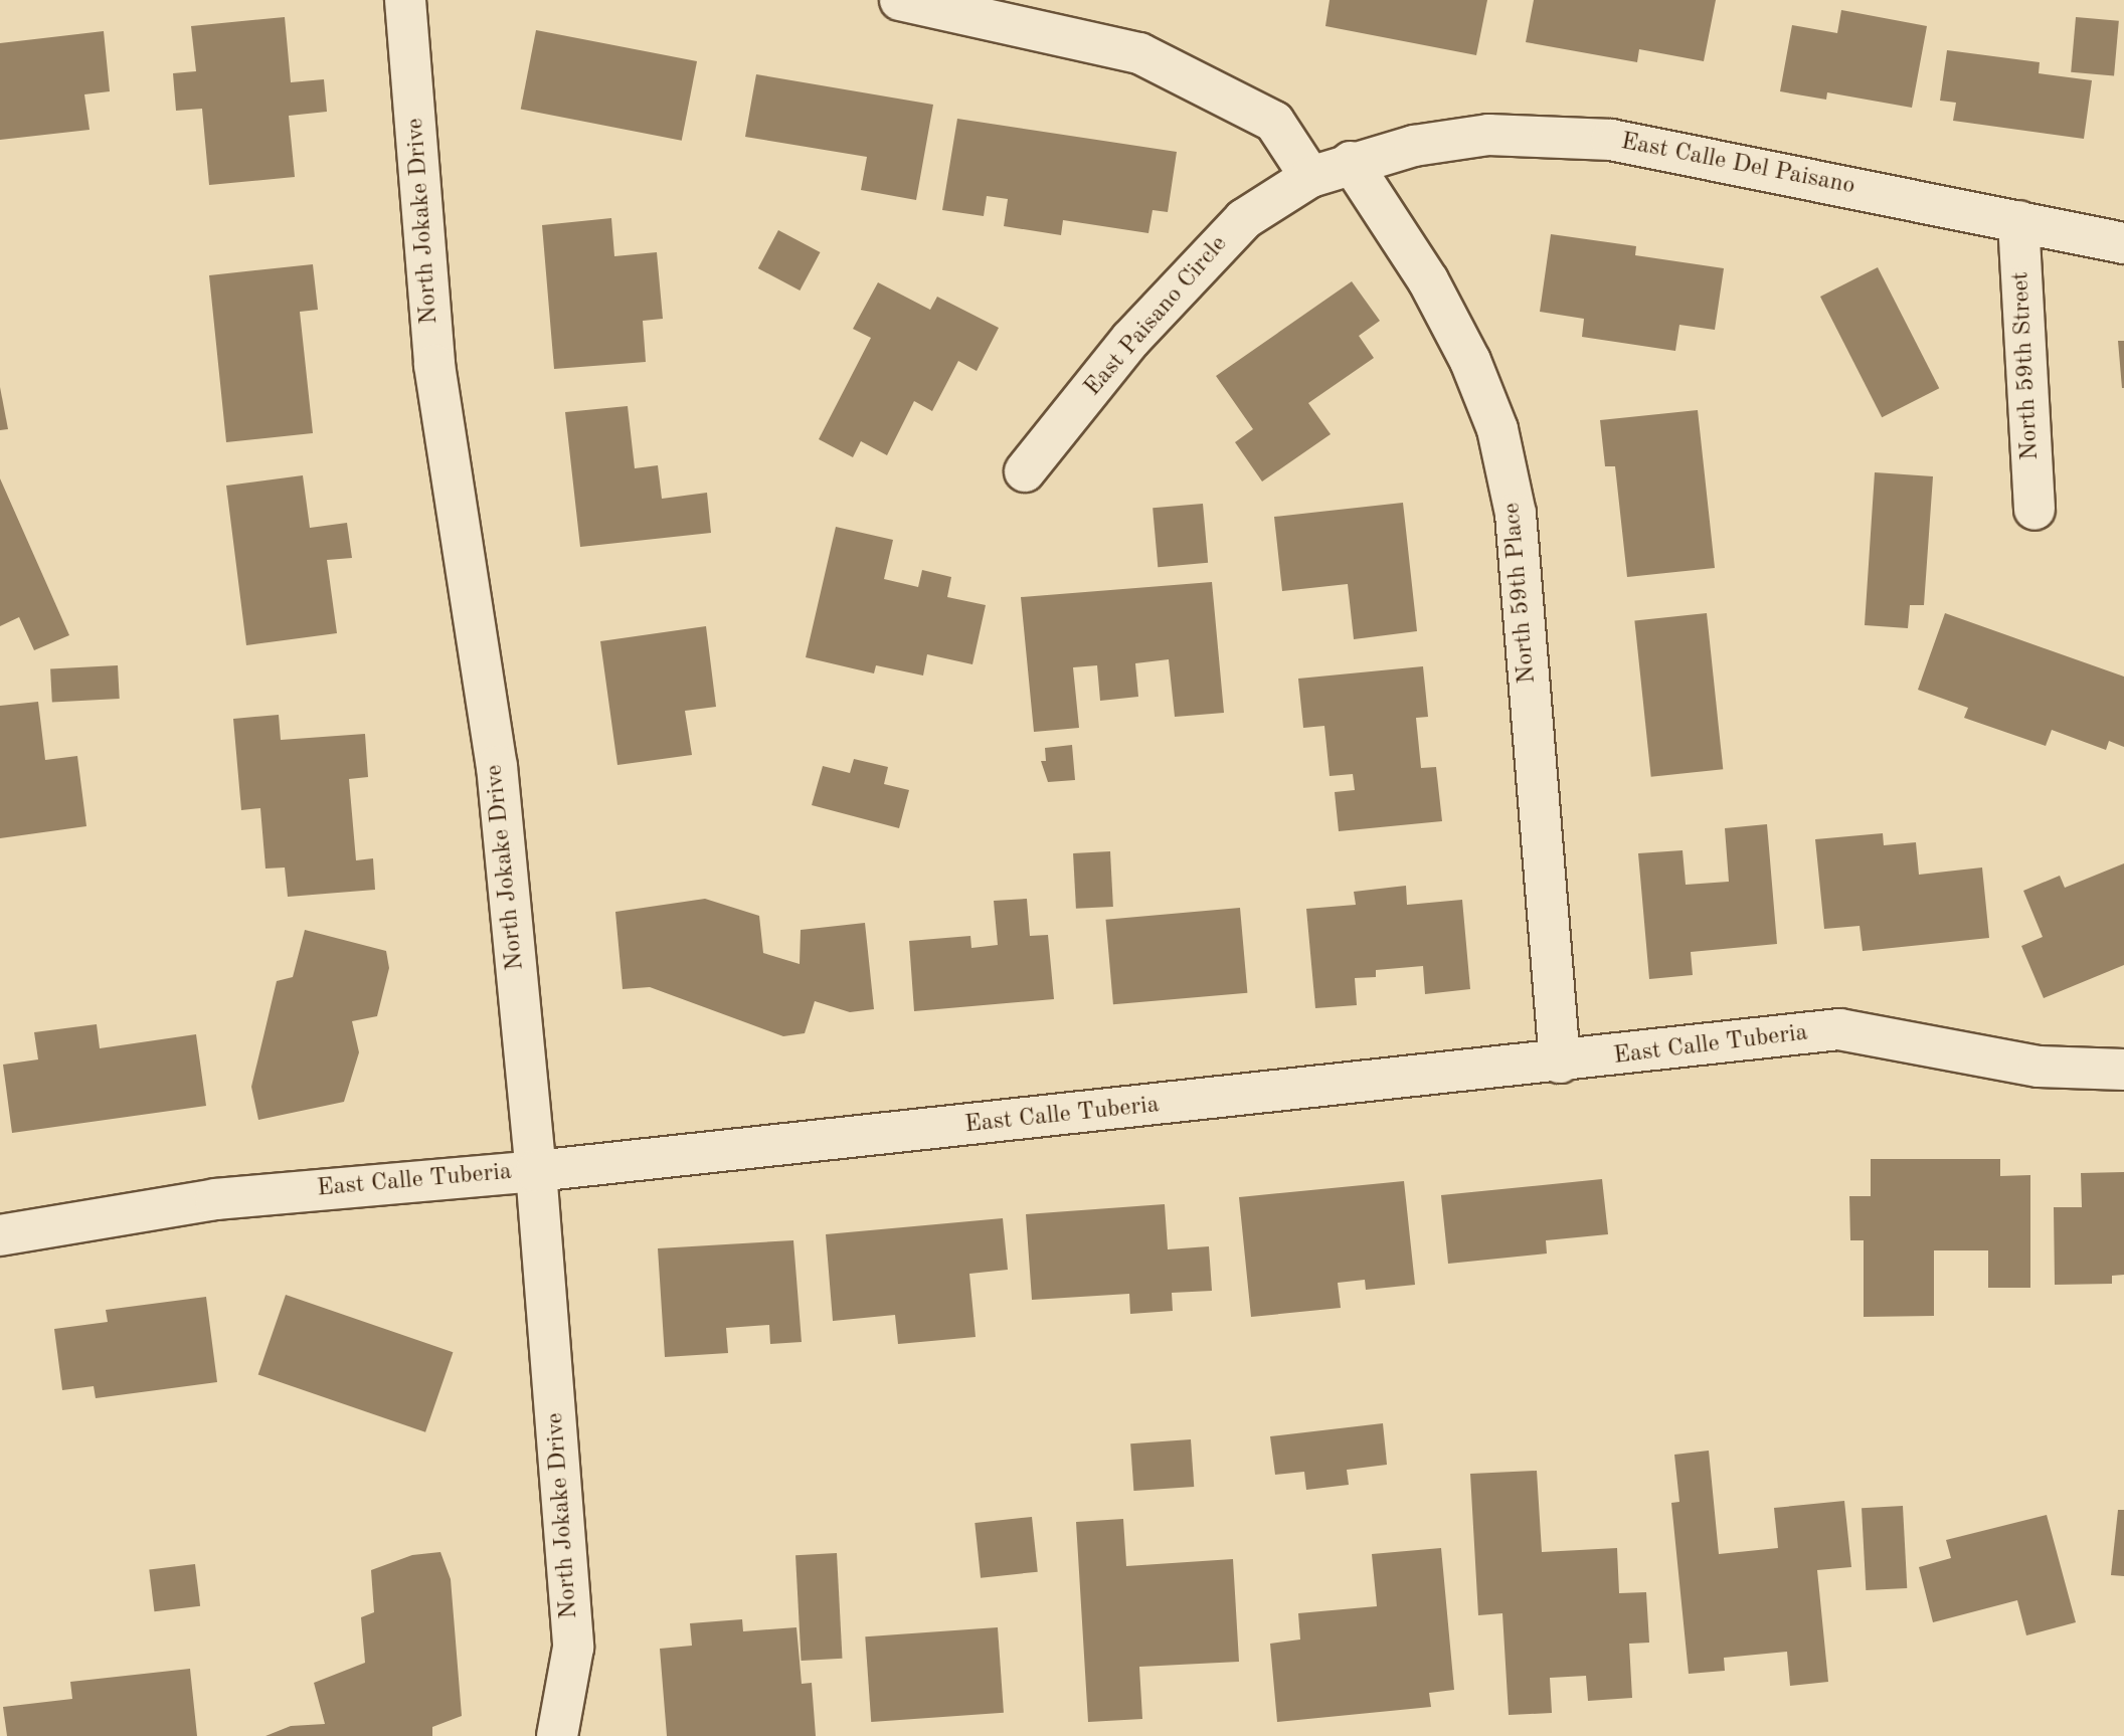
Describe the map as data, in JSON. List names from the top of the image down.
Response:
{
  "streets": {
    "street": [
      "East Calle Del Paisano",
      "North Jokake Drive",
      "East Paisano Circle",
      "North 59th Street",
      "North 59th Place",
      "East Calle Tuberia"
    ]
  },
  "crossings": [
    ["East Calle Del Paisano", "East Paisano Circle"],
    ["East Calle Del Paisano", "North 59th Street"],
    ["East Calle Del Paisano", "North 59th Place"],
    ["North Jokake Drive", "East Calle Tuberia"],
    ["East Paisano Circle", "North 59th Place"],
    ["North 59th Place", "East Calle Tuberia"]
  ]
}
